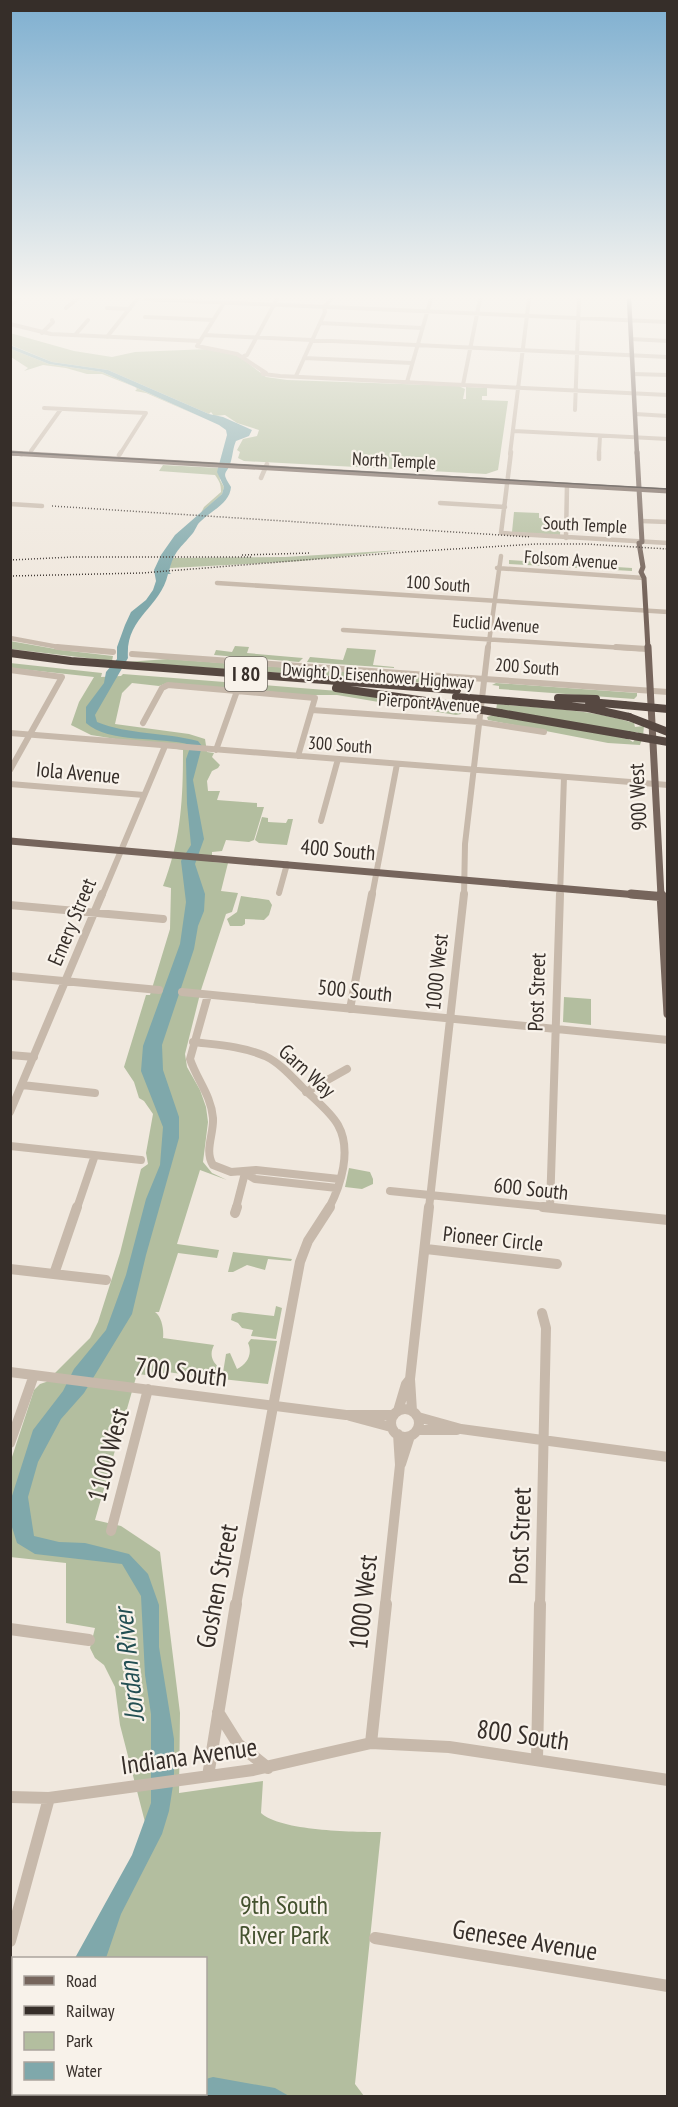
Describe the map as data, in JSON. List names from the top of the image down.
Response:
{
  "streets": {
    "highway": ["I 80", "Dwight D. Eisenhower Highway"],
    "main road": ["North Temple", "900 West", "400 South"],
    "street": [
      "South Temple",
      "Folsom Avenue",
      "100 South",
      "Euclid Avenue",
      "200 South",
      "Pierpont Avenue",
      "300 South",
      "Iola Avenue",
      "Emery Street",
      "1000 West",
      "500 South",
      "Post Street",
      "Garn Way",
      "600 South",
      "Pioneer Circle",
      "700 South",
      "1100 West",
      "Goshen Street",
      "800 South",
      "Indiana Avenue",
      "Genesee Avenue"
    ]
  },
  "crossings": [
    ["North Temple", "900 West"],
    ["South Temple", "900 West"],
    ["Folsom Avenue", "900 West"],
    ["Folsom Avenue", "1000 West"],
    ["100 South", "900 West"],
    ["100 South", "1000 West"],
    ["Euclid Avenue", "900 West"],
    ["Euclid Avenue", "1000 West"],
    ["200 South", "900 West"],
    ["200 South", "1000 West"],
    ["Pierpont Avenue", "1000 West"],
    ["300 South", "900 West"],
    ["300 South", "Emery Street"],
    ["300 South", "1000 West"],
    ["300 South", "Post Street"],
    ["Iola Avenue", "Emery Street"],
    ["900 West", "400 South"],
    ["400 South", "Emery Street"],
    ["400 South", "1000 West"],
    ["400 South", "Post Street"],
    ["1000 West", "500 South"],
    ["1000 West", "600 South"],
    ["1000 West", "Pioneer Circle"],
    ["1000 West", "700 South"],
    ["1000 West", "800 South"],
    ["1000 West", "Indiana Avenue"],
    ["500 South", "Post Street"],
    ["Post Street", "600 South"],
    ["Post Street", "800 South"],
    ["Garn Way", "700 South"],
    ["Garn Way", "Goshen Street"],
    ["700 South", "1100 West"],
    ["700 South", "Goshen Street"],
    ["Goshen Street", "Indiana Avenue"],
    ["800 South", "Indiana Avenue"]
  ],
  "water": ["Jordan River"],
  "parks": ["9th South River Park"],
  "legend": [
    "Road",
    "Railway",
    "Park",
    "Water"
  ]
}
